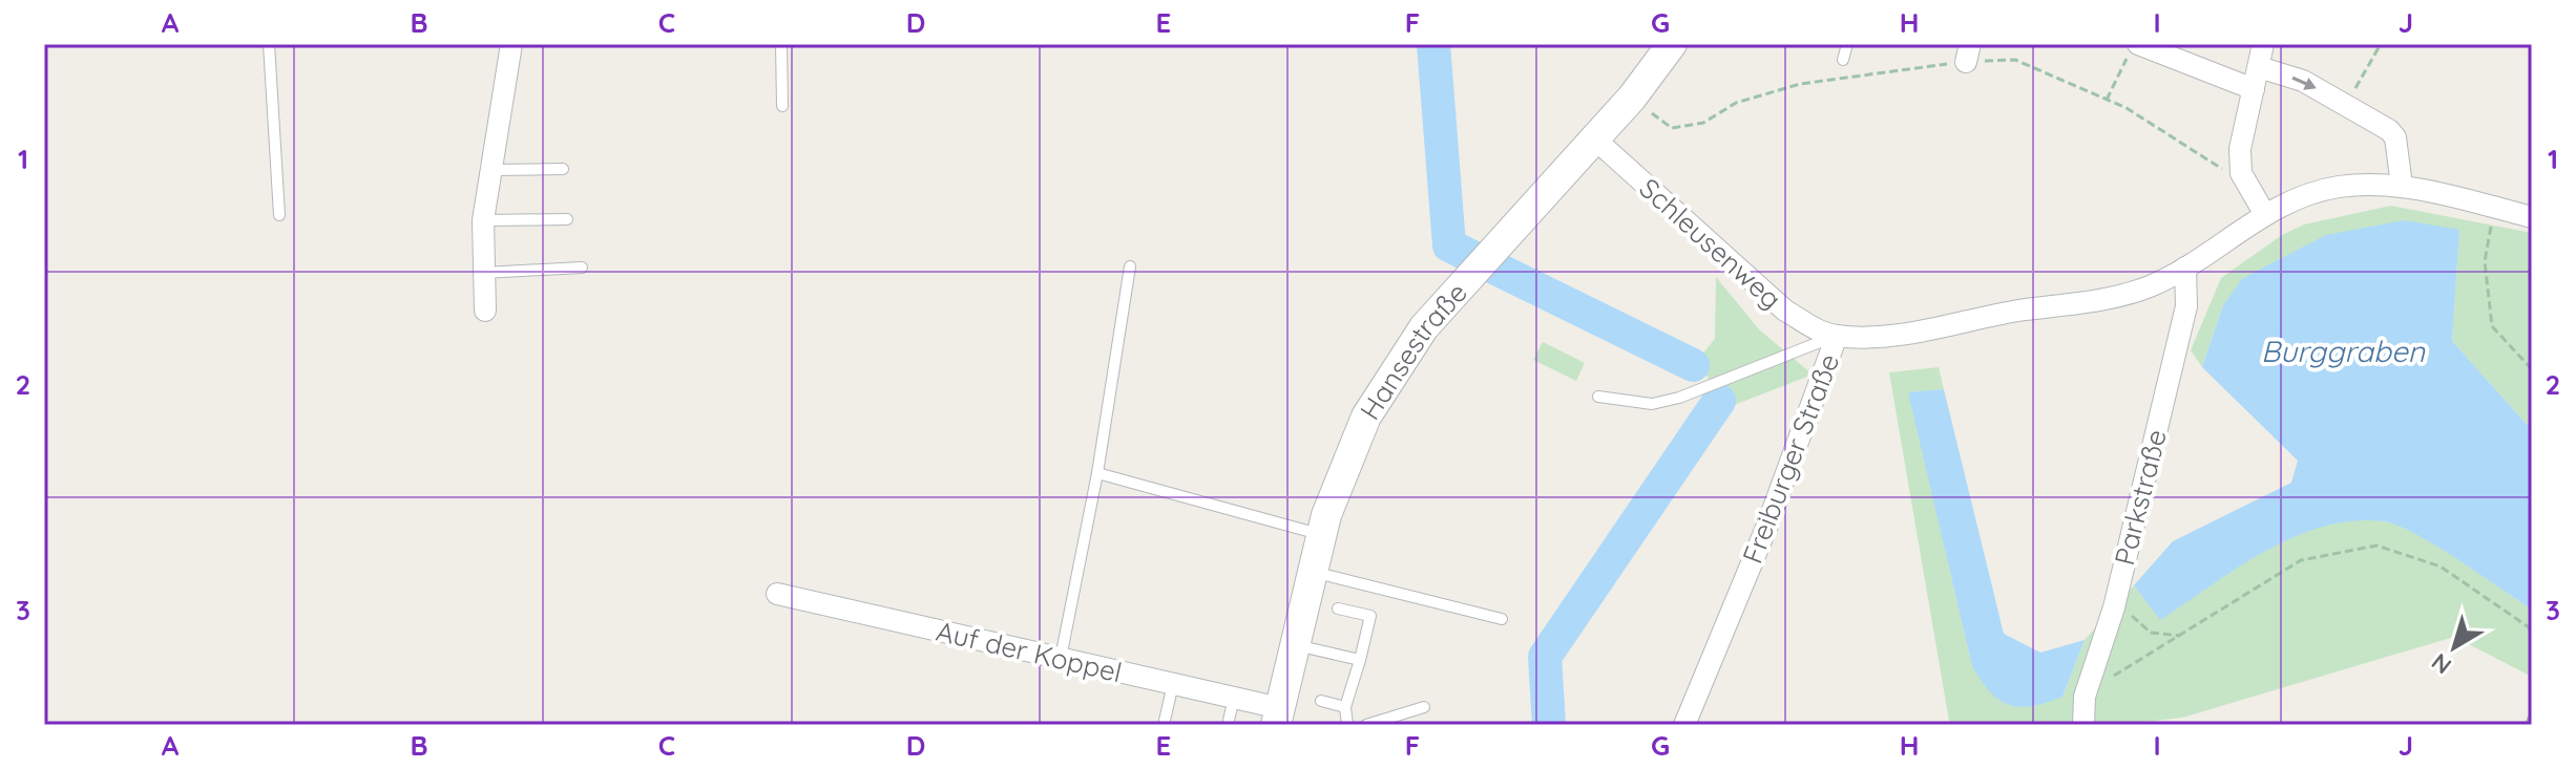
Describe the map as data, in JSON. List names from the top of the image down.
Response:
{
  "streets": {
    "main road": ["Hansestraße"],
    "street": [
      "Schleusenweg",
      "Freiburger Straße",
      "Parkstraße",
      "Auf der Koppel"
    ]
  },
  "crossings": [
    ["Schleusenweg", "Hansestraße"],
    ["Schleusenweg", "Freiburger Straße"],
    ["Hansestraße", "Auf der Koppel"],
    ["Freiburger Straße", "Parkstraße"]
  ],
  "water": ["Burggraben"],
  "north": "bottom left",
  "grid": {
    "columns": [
      "A",
      "B",
      "C",
      "D",
      "E",
      "F",
      "G",
      "H",
      "I",
      "J"
    ],
    "rows": ["1", "2", "3"]
  }
}
